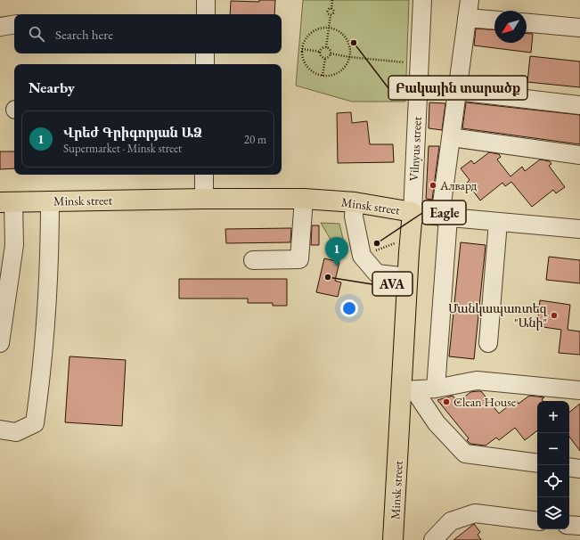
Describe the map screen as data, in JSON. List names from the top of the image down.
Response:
{
  "streets": {
    "main road": ["Minsk street"],
    "street": ["Vilnyus street"]
  },
  "crossings": [
    ["Vilnyus street", "Minsk street"]
  ],
  "places": [
    "Բակային տարածք",
    "Алвард",
    "Eagle",
    "AVA",
    "Մանկապառտեզ \"Անի\"",
    "Clean House"
  ],
  "north": "bottom left",
  "page": {
    "search": "Search here",
    "heading": "Nearby",
    "list": [
      {
        "mark": "1",
        "name": "Վրեժ Գրիգորյան ԱՁ",
        "note": "Supermarket · Minsk street",
        "value": "20 m"
      }
    ],
    "pins": "1",
    "map_buttons": ["+", "−"]
  }
}
